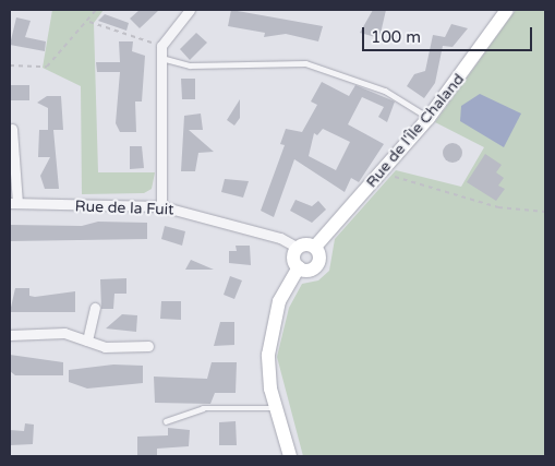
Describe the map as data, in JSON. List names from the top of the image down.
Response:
{
  "streets": {
    "street": ["Rue de l'Île Chaland", "Rue de la Fuit"]
  },
  "crossings": [
    ["Rue de l'Île Chaland", "Rue de la Fuit"]
  ],
  "scale_bar": "100 m"
}
